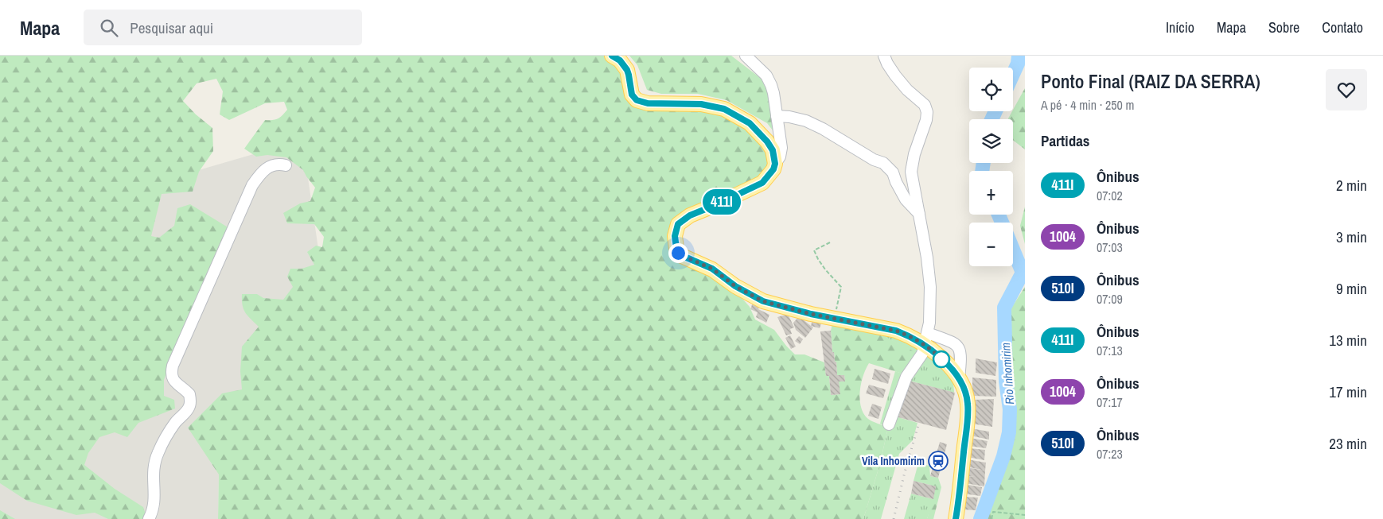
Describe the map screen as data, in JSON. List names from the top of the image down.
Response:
{
  "water": ["Rio Inhomirim"],
  "places": {
    "station": ["Vila Inhomirim"]
  },
  "lines": ["bus line 411I"],
  "page": {
    "header": "Mapa",
    "search": "Pesquisar aqui",
    "nav": [
      "Início",
      "Mapa",
      "Sobre",
      "Contato"
    ],
    "on_map": "411I",
    "heading": [
      ["Ponto Final (RAIZ DA SERRA)", "A pé · 4 min · 250 m"],
      "Partidas"
    ],
    "map_buttons": ["+", "−"],
    "list": [
      {
        "mark": "411I",
        "name": "Ônibus",
        "note": "07:02",
        "value": "2 min"
      },
      {
        "mark": "1004",
        "name": "Ônibus",
        "note": "07:03",
        "value": "3 min"
      },
      {
        "mark": "510I",
        "name": "Ônibus",
        "note": "07:09",
        "value": "9 min"
      },
      {
        "mark": "411I",
        "name": "Ônibus",
        "note": "07:13",
        "value": "13 min"
      },
      {
        "mark": "1004",
        "name": "Ônibus",
        "note": "07:17",
        "value": "17 min"
      },
      {
        "mark": "510I",
        "name": "Ônibus",
        "note": "07:23",
        "value": "23 min"
      }
    ]
  }
}
